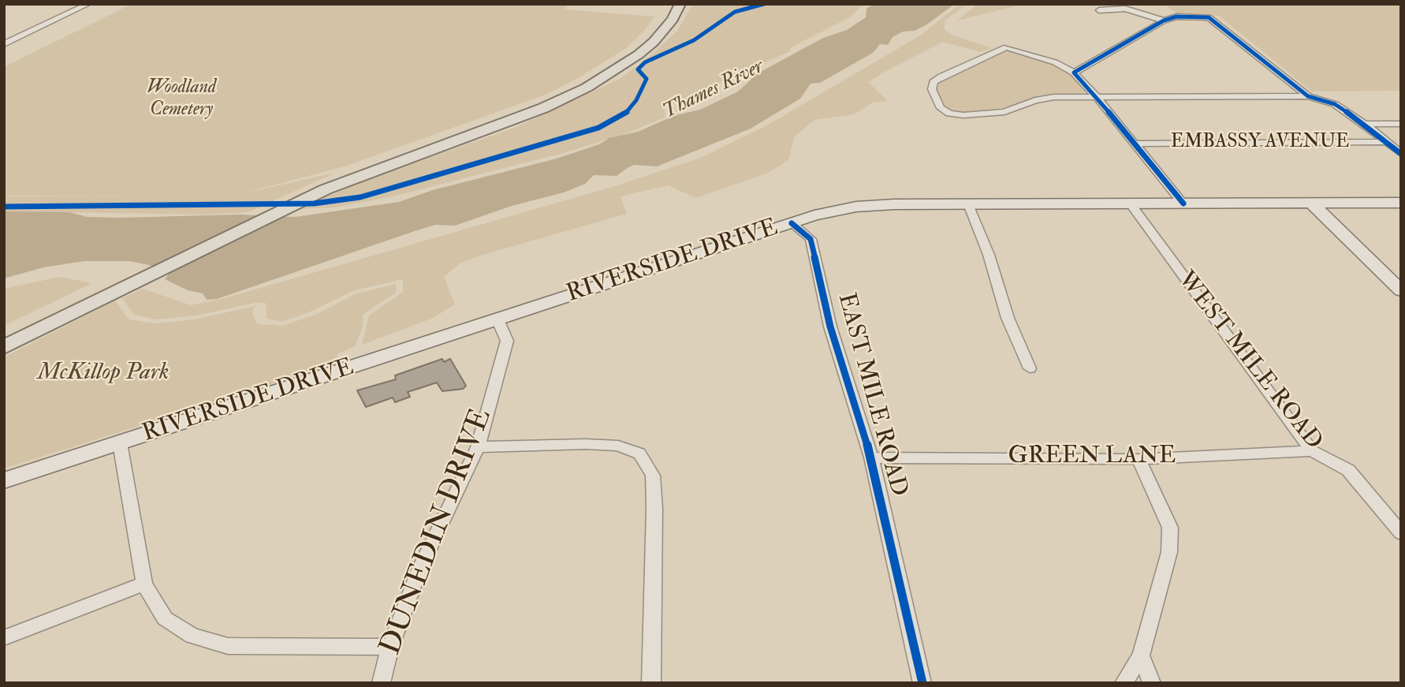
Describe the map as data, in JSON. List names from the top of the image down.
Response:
{
  "streets": {
    "main road": ["RIVERSIDE DRIVE"],
    "street": [
      "EMBASSY AVENUE",
      "WEST MILE ROAD",
      "EAST MILE ROAD",
      "GREEN LANE",
      "DUNEDIN DRIVE"
    ]
  },
  "crossings": [
    ["RIVERSIDE DRIVE", "WEST MILE ROAD"],
    ["RIVERSIDE DRIVE", "EAST MILE ROAD"],
    ["RIVERSIDE DRIVE", "DUNEDIN DRIVE"],
    ["WEST MILE ROAD", "GREEN LANE"],
    ["EAST MILE ROAD", "GREEN LANE"]
  ],
  "water": ["Thames River"],
  "parks": ["Woodland Cemetery", "McKillop Park"]
}
